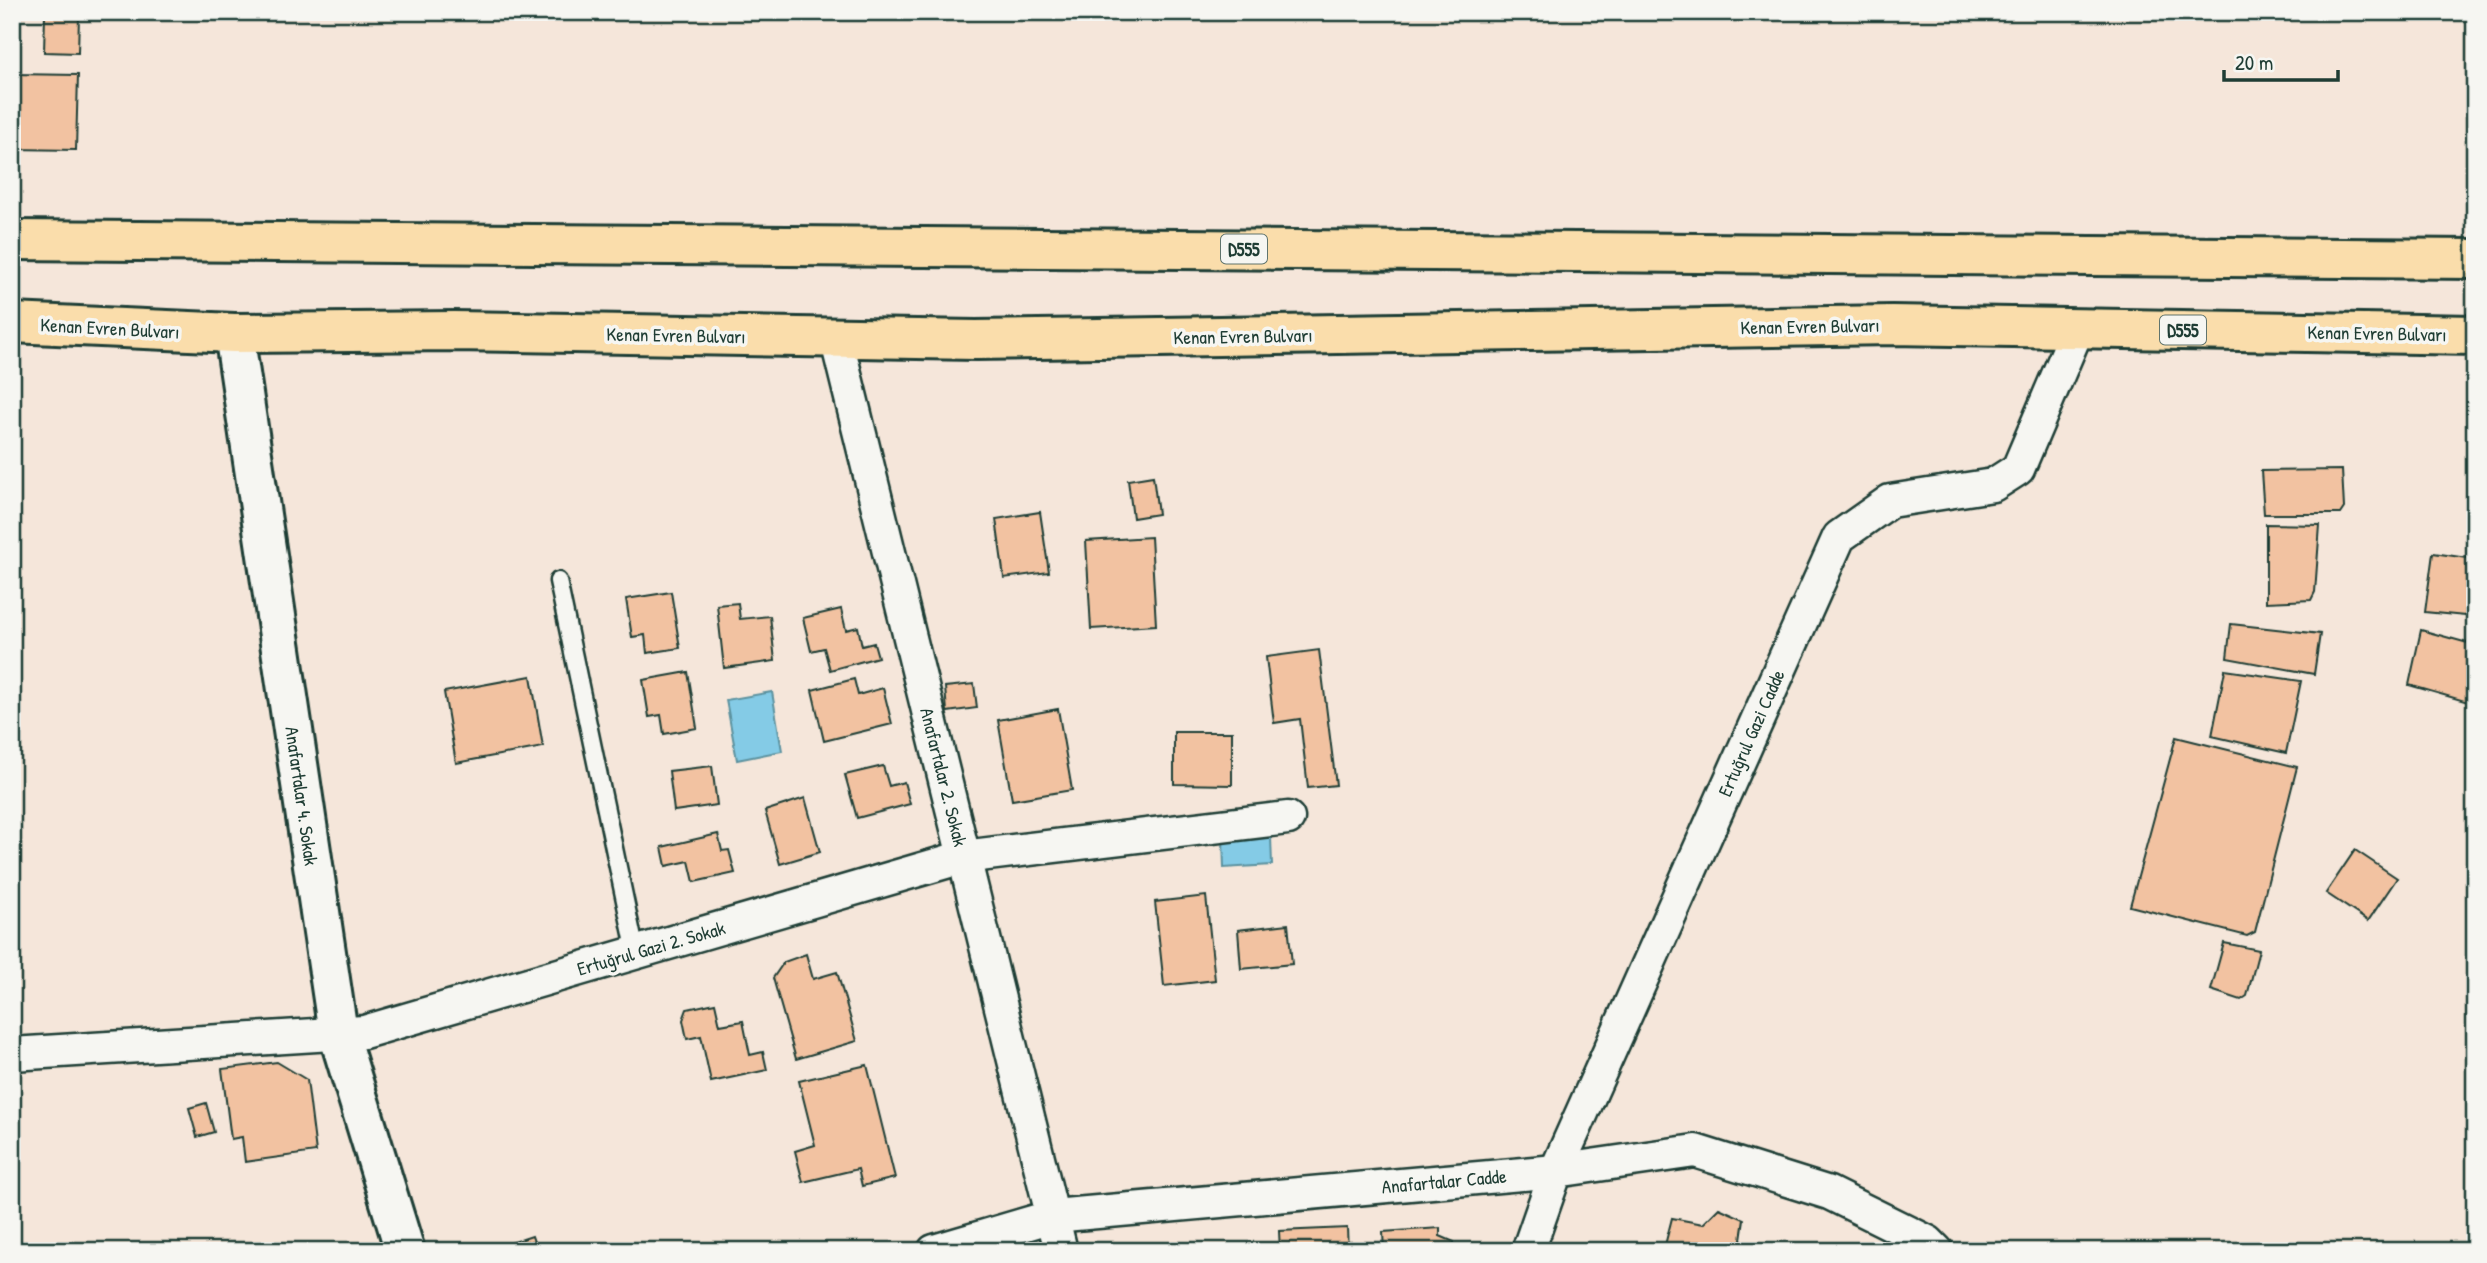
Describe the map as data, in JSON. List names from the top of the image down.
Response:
{
  "streets": {
    "main road": ["D555", "Kenan Evren Bulvarı"],
    "street": [
      "Ertuğrul Gazi Cadde",
      "Anafartalar 2. Sokak",
      "Anafartalar 4. Sokak",
      "Ertuğrul Gazi 2. Sokak",
      "Anafartalar Cadde"
    ]
  },
  "crossings": [
    ["Kenan Evren Bulvarı", "Ertuğrul Gazi Cadde"],
    ["Kenan Evren Bulvarı", "Anafartalar 2. Sokak"],
    ["Kenan Evren Bulvarı", "Anafartalar 4. Sokak"],
    ["Ertuğrul Gazi Cadde", "Anafartalar Cadde"],
    ["Anafartalar 2. Sokak", "Ertuğrul Gazi 2. Sokak"],
    ["Anafartalar 2. Sokak", "Anafartalar Cadde"],
    ["Anafartalar 4. Sokak", "Ertuğrul Gazi 2. Sokak"]
  ],
  "scale_bar": "20 m"
}
